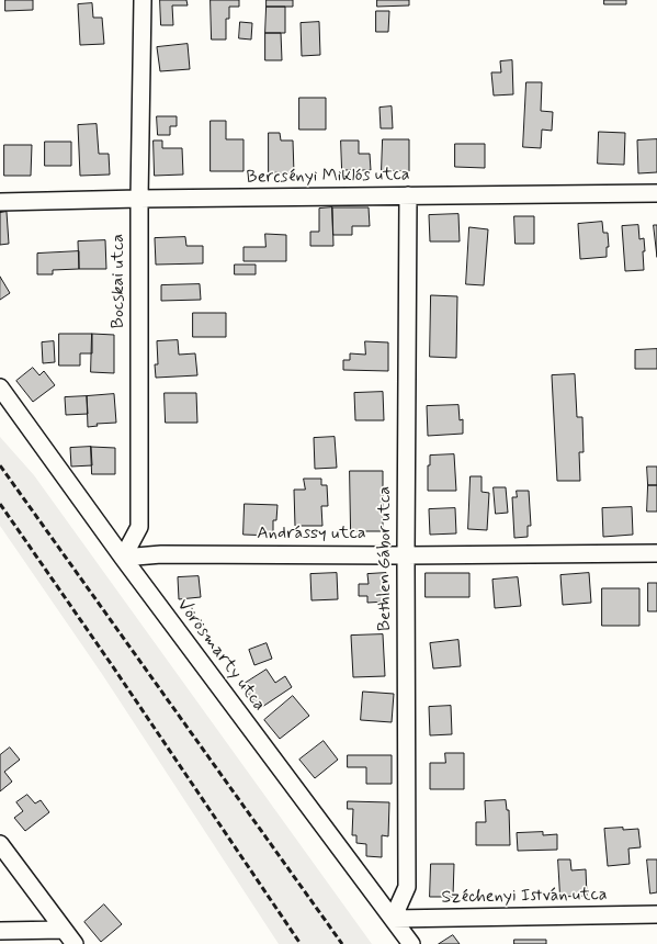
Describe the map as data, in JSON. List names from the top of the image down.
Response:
{
  "streets": {
    "street": [
      "Bercsényi Miklós utca",
      "Bocskai utca",
      "Andrássy utca",
      "Bethlen Gábor utca",
      "Vörösmarty utca",
      "Széchenyi István utca"
    ]
  },
  "crossings": [
    ["Bercsényi Miklós utca", "Bocskai utca"],
    ["Bercsényi Miklós utca", "Bethlen Gábor utca"],
    ["Bocskai utca", "Andrássy utca"],
    ["Bocskai utca", "Vörösmarty utca"],
    ["Andrássy utca", "Bethlen Gábor utca"],
    ["Andrássy utca", "Vörösmarty utca"],
    ["Bethlen Gábor utca", "Vörösmarty utca"],
    ["Bethlen Gábor utca", "Széchenyi István utca"],
    ["Vörösmarty utca", "Széchenyi István utca"]
  ]
}
